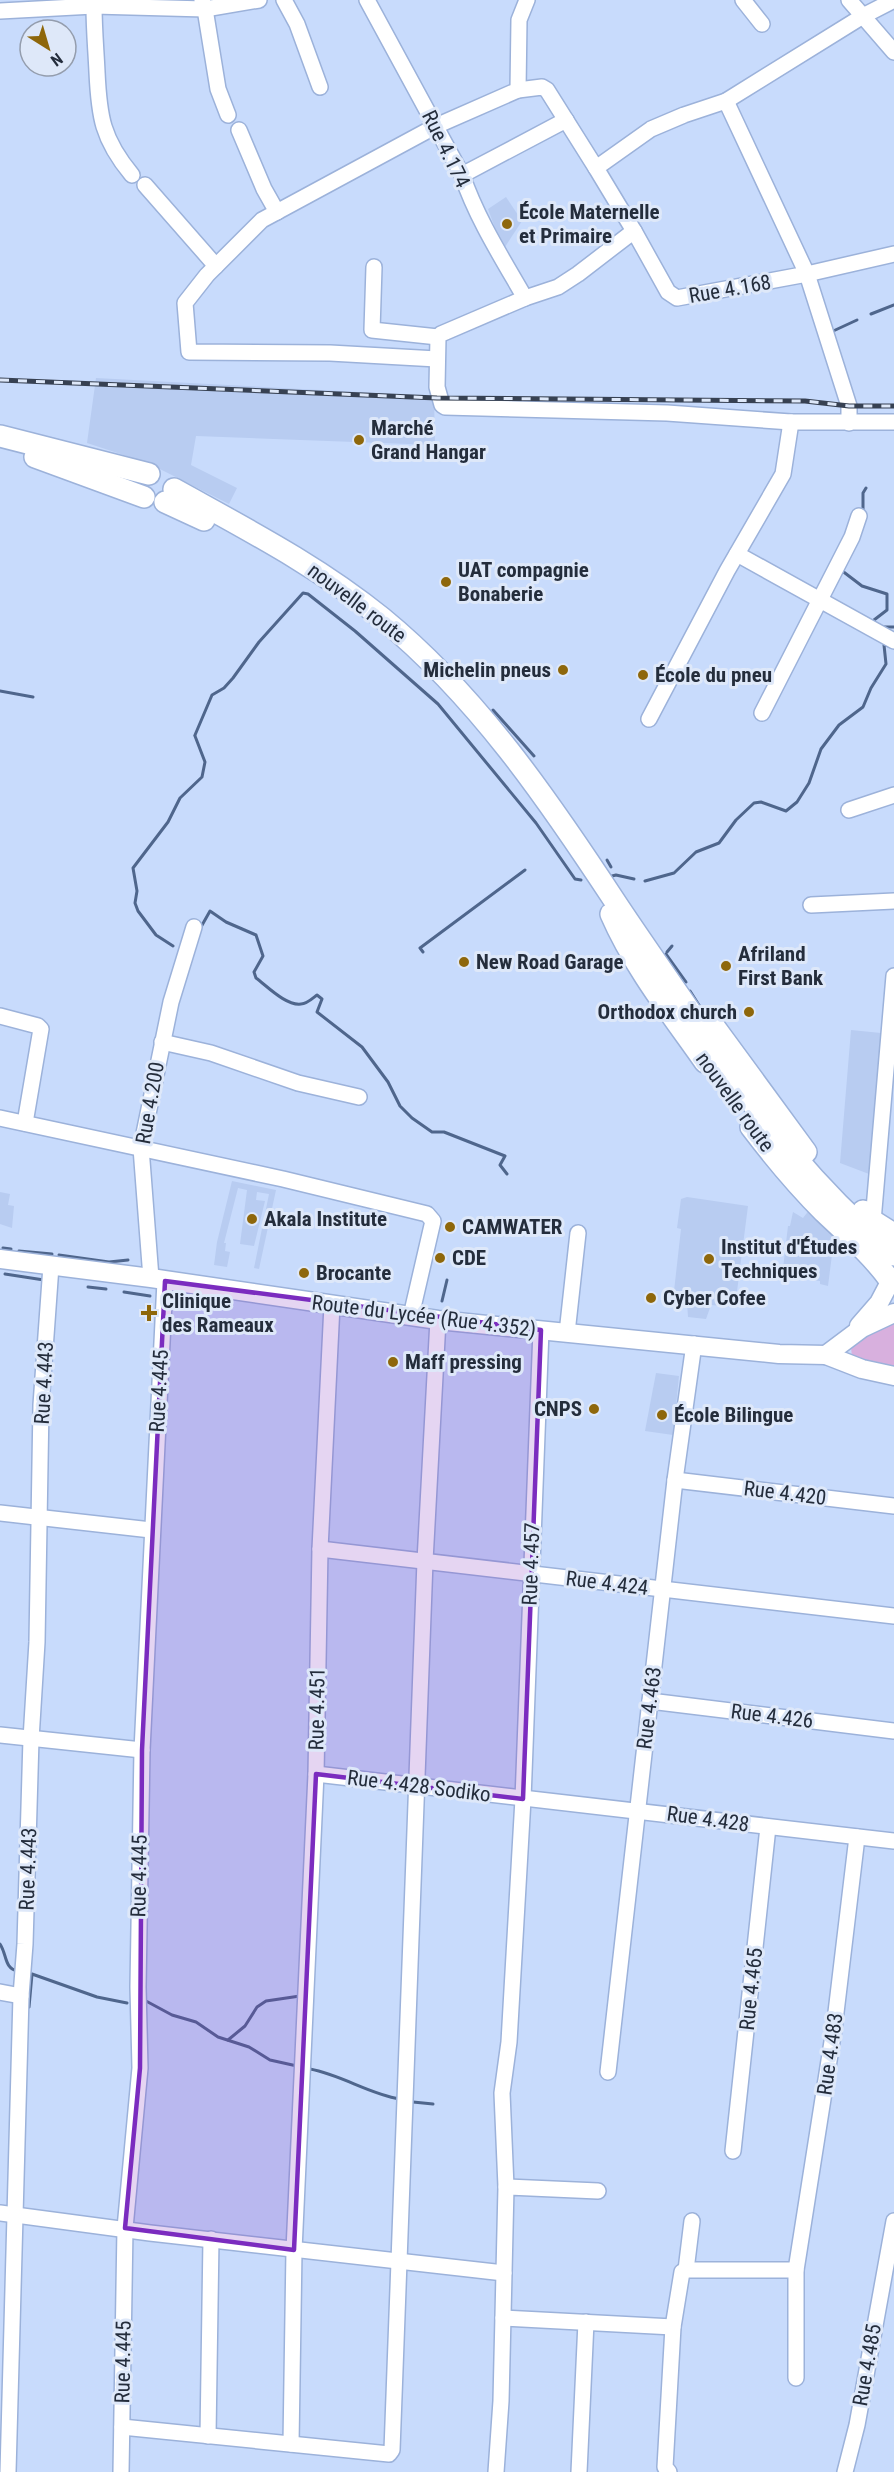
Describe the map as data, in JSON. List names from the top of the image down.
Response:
{
  "streets": {
    "highway": ["nouvelle route"],
    "main road": ["Route du Lycée (Rue 4.352)"],
    "street": [
      "Rue 4.174",
      "Rue 4.168",
      "Rue 4.200",
      "Rue 4.443",
      "Rue 4.445",
      "Rue 4.420",
      "Rue 4.457",
      "Rue 4.424",
      "Rue 4.463",
      "Rue 4.451",
      "Rue 4.426",
      "Rue 4.428 Sodiko",
      "Rue 4.428",
      "Rue 4.465",
      "Rue 4.483",
      "Rue 4.485"
    ]
  },
  "crossings": [
    ["Rue 4.200", "Route du Lycée (Rue 4.352)"],
    ["Rue 4.200", "Rue 4.445"],
    ["Route du Lycée (Rue 4.352)", "Rue 4.443"],
    ["Route du Lycée (Rue 4.352)", "Rue 4.445"],
    ["Route du Lycée (Rue 4.352)", "Rue 4.457"],
    ["Route du Lycée (Rue 4.352)", "Rue 4.463"],
    ["Route du Lycée (Rue 4.352)", "Rue 4.451"],
    ["Rue 4.420", "Rue 4.463"],
    ["Rue 4.457", "Rue 4.424"],
    ["Rue 4.457", "Rue 4.428 Sodiko"],
    ["Rue 4.457", "Rue 4.428"],
    ["Rue 4.424", "Rue 4.463"],
    ["Rue 4.424", "Rue 4.451"],
    ["Rue 4.463", "Rue 4.426"],
    ["Rue 4.463", "Rue 4.428"],
    ["Rue 4.451", "Rue 4.428 Sodiko"],
    ["Rue 4.428 Sodiko", "Rue 4.428"],
    ["Rue 4.428", "Rue 4.465"],
    ["Rue 4.428", "Rue 4.483"]
  ],
  "places": {
    "other": [
      "École Maternelle et Primaire",
      "Marché Grand Hangar",
      "UAT compagnie Bonaberie",
      "Michelin pneus",
      "École du pneu",
      "New Road Garage",
      "Afriland First Bank",
      "Orthodox church",
      "Akala Institute",
      "CAMWATER",
      "CDE",
      "Institut d'Études Techniques",
      "Brocante",
      "Cyber Cofee",
      "Maff pressing",
      "CNPS",
      "École Bilingue"
    ],
    "health": ["Clinique des Rameaux"]
  },
  "north": "bottom right"
}
